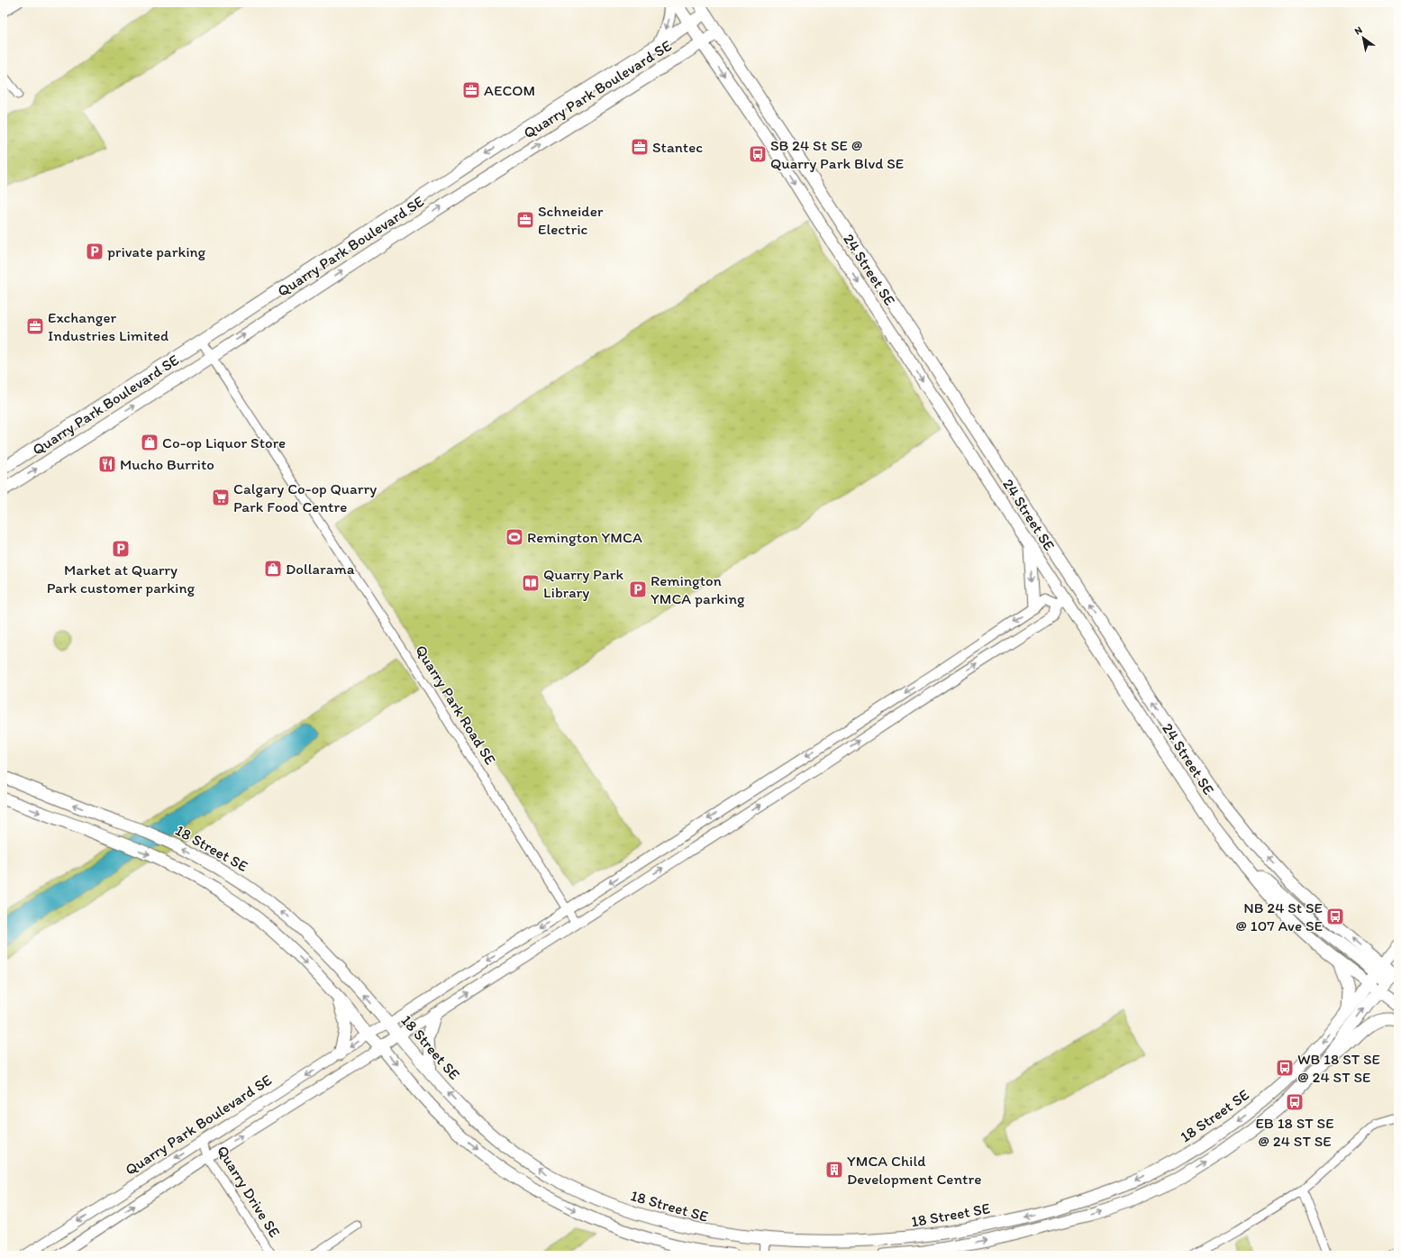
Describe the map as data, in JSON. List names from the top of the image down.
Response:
{
  "streets": {
    "main road": ["Quarry Park Boulevard SE", "24 Street SE", "18 Street SE"],
    "street": ["Quarry Park Road SE", "Quarry Drive SE"]
  },
  "crossings": [
    ["Quarry Park Boulevard SE", "24 Street SE"],
    ["Quarry Park Boulevard SE", "Quarry Park Road SE"],
    ["Quarry Park Boulevard SE", "18 Street SE"],
    ["Quarry Park Boulevard SE", "Quarry Drive SE"],
    ["24 Street SE", "18 Street SE"]
  ],
  "places": {
    "office": [
      "AECOM",
      "Stantec",
      "Schneider Electric",
      "Exchanger Industries Limited"
    ],
    "bus stop": [
      "SB 24 St SE @ Quarry Park Blvd SE",
      "NB 24 St SE @ 107 Ave SE",
      "WB 18 ST SE @ 24 ST SE",
      "EB 18 ST SE @ 24 ST SE"
    ],
    "parking": ["private parking", "Market at Quarry Park customer parking", "Remington YMCA parking"],
    "shop": ["Co-op Liquor Store", "Dollarama"],
    "restaurant": ["Mucho Burrito"],
    "supermarket": ["Calgary Co-op Quarry Park Food Centre"],
    "sports": ["Remington YMCA"],
    "library": ["Quarry Park Library"],
    "building": ["YMCA Child Development Centre"]
  },
  "north": "top left"
}
